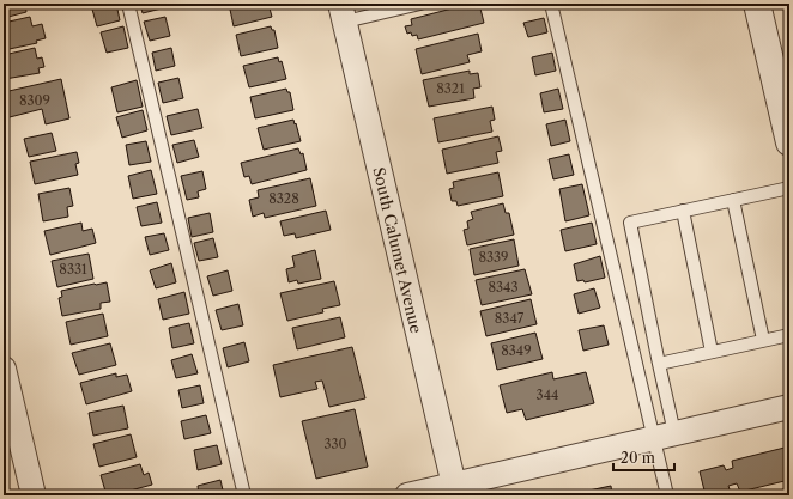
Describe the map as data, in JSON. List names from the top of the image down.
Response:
{
  "streets": {
    "street": ["South Calumet Avenue"]
  },
  "house_numbers": [
    "8321",
    "8309",
    "8328",
    "8339",
    "8331",
    "8343",
    "8347",
    "8349",
    "344",
    "330"
  ],
  "scale_bar": "20 m"
}
